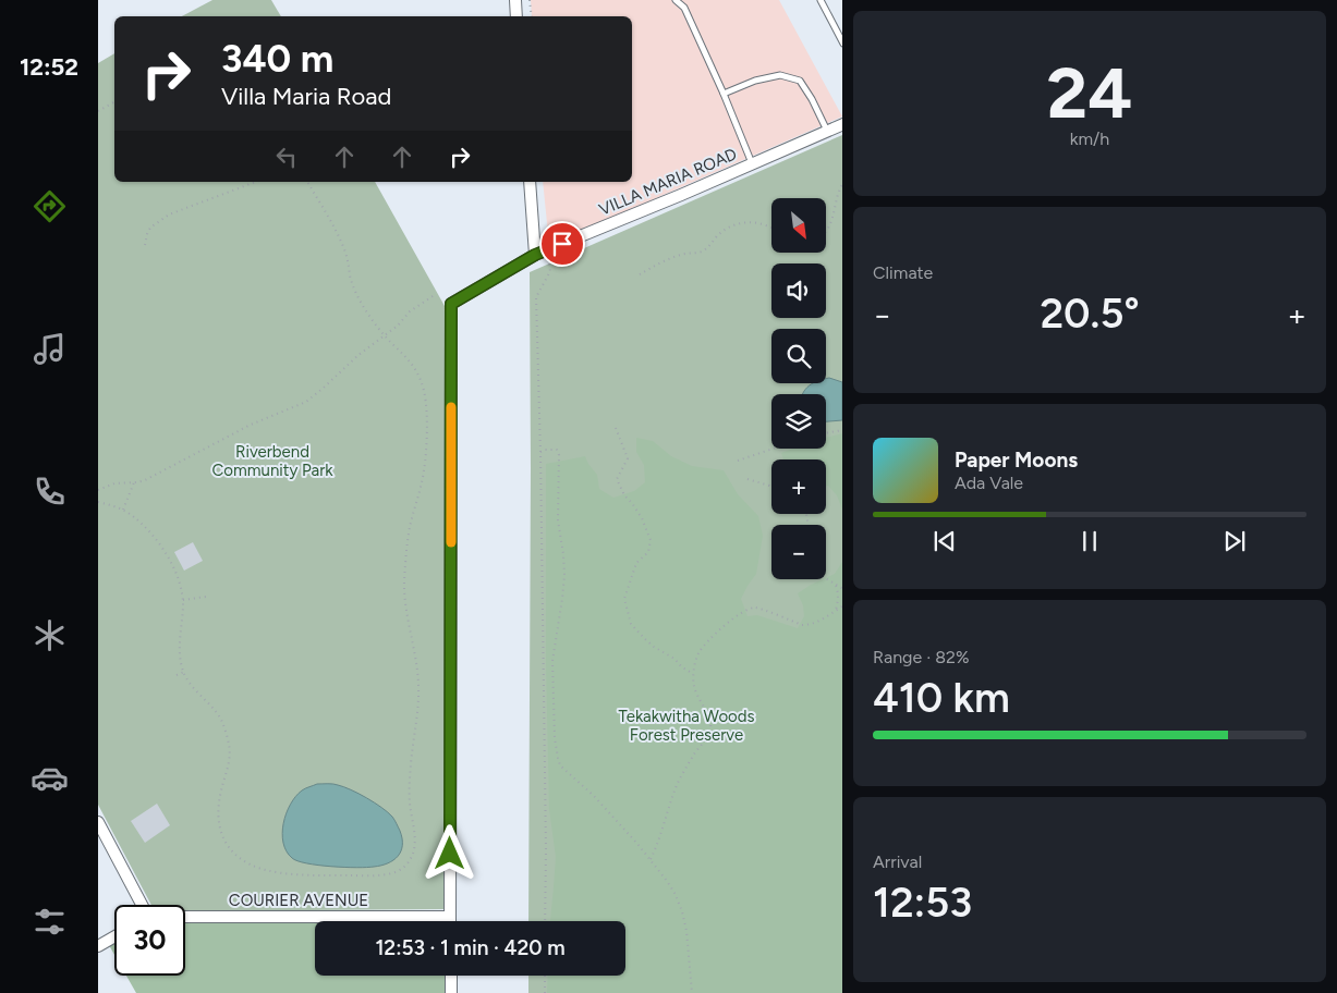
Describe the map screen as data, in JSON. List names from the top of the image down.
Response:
{
  "streets": {
    "street": ["VILLA MARIA ROAD", "COURIER AVENUE"]
  },
  "crossings": [
    ["VILLA MARIA ROAD", "COURIER AVENUE"]
  ],
  "parks": ["Riverbend Community Park", "Tekakwitha Woods Forest Preserve"],
  "north": "bottom right",
  "page": {
    "tabs": "12:52",
    "tile": [
      ["24", "km/h"],
      "Climate",
      ["Range · 82%", "410 km"],
      ["Arrival", "12:53"]
    ],
    "turn": ["340 m", "Villa Maria Road"],
    "map_buttons": ["+", "−"],
    "heat": ["−", "20.5°", "+"],
    "song": ["Paper Moons", "Ada Vale"],
    "limit": "30",
    "trip": "12:53 · 1 min · 420 m"
  }
}
